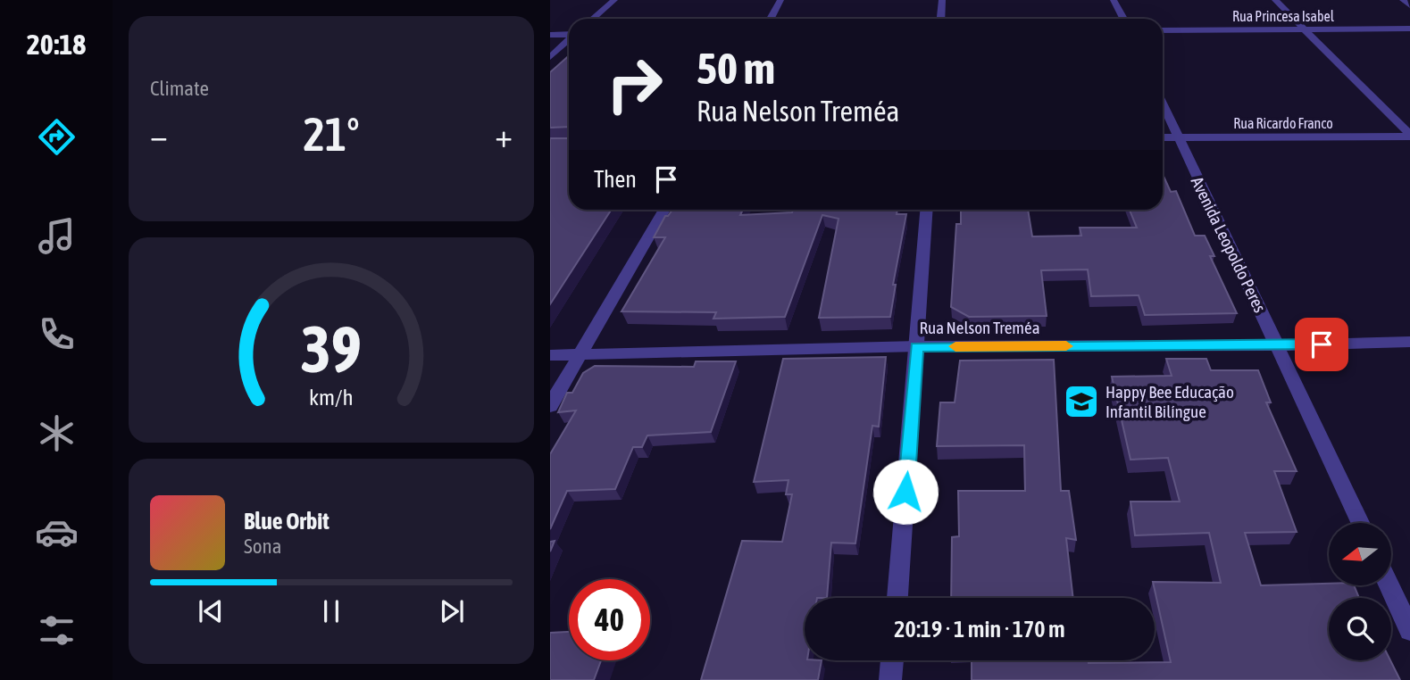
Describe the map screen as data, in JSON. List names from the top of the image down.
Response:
{
  "streets": {
    "street": [
      "Rua Princesa Isabel",
      "Rua Ricardo Franco",
      "Avenida Leopoldo Peres",
      "Rua Nelson Treméa"
    ]
  },
  "crossings": [
    ["Rua Ricardo Franco", "Avenida Leopoldo Peres"],
    ["Avenida Leopoldo Peres", "Rua Nelson Treméa"]
  ],
  "places": {
    "school or university": ["Happy Bee Educação Infantil Bilíngue"]
  },
  "north": "left",
  "page": {
    "tabs": "20:18",
    "tile": "Climate",
    "turn": ["50 m", "Rua Nelson Treméa"],
    "heat": ["−", "21°", "+"],
    "then": "Then",
    "song": ["Blue Orbit", "Sona"],
    "limit": "40",
    "trip": "20:19 · 1 min · 170 m",
    "gauge": ["39", "km/h"]
  }
}
